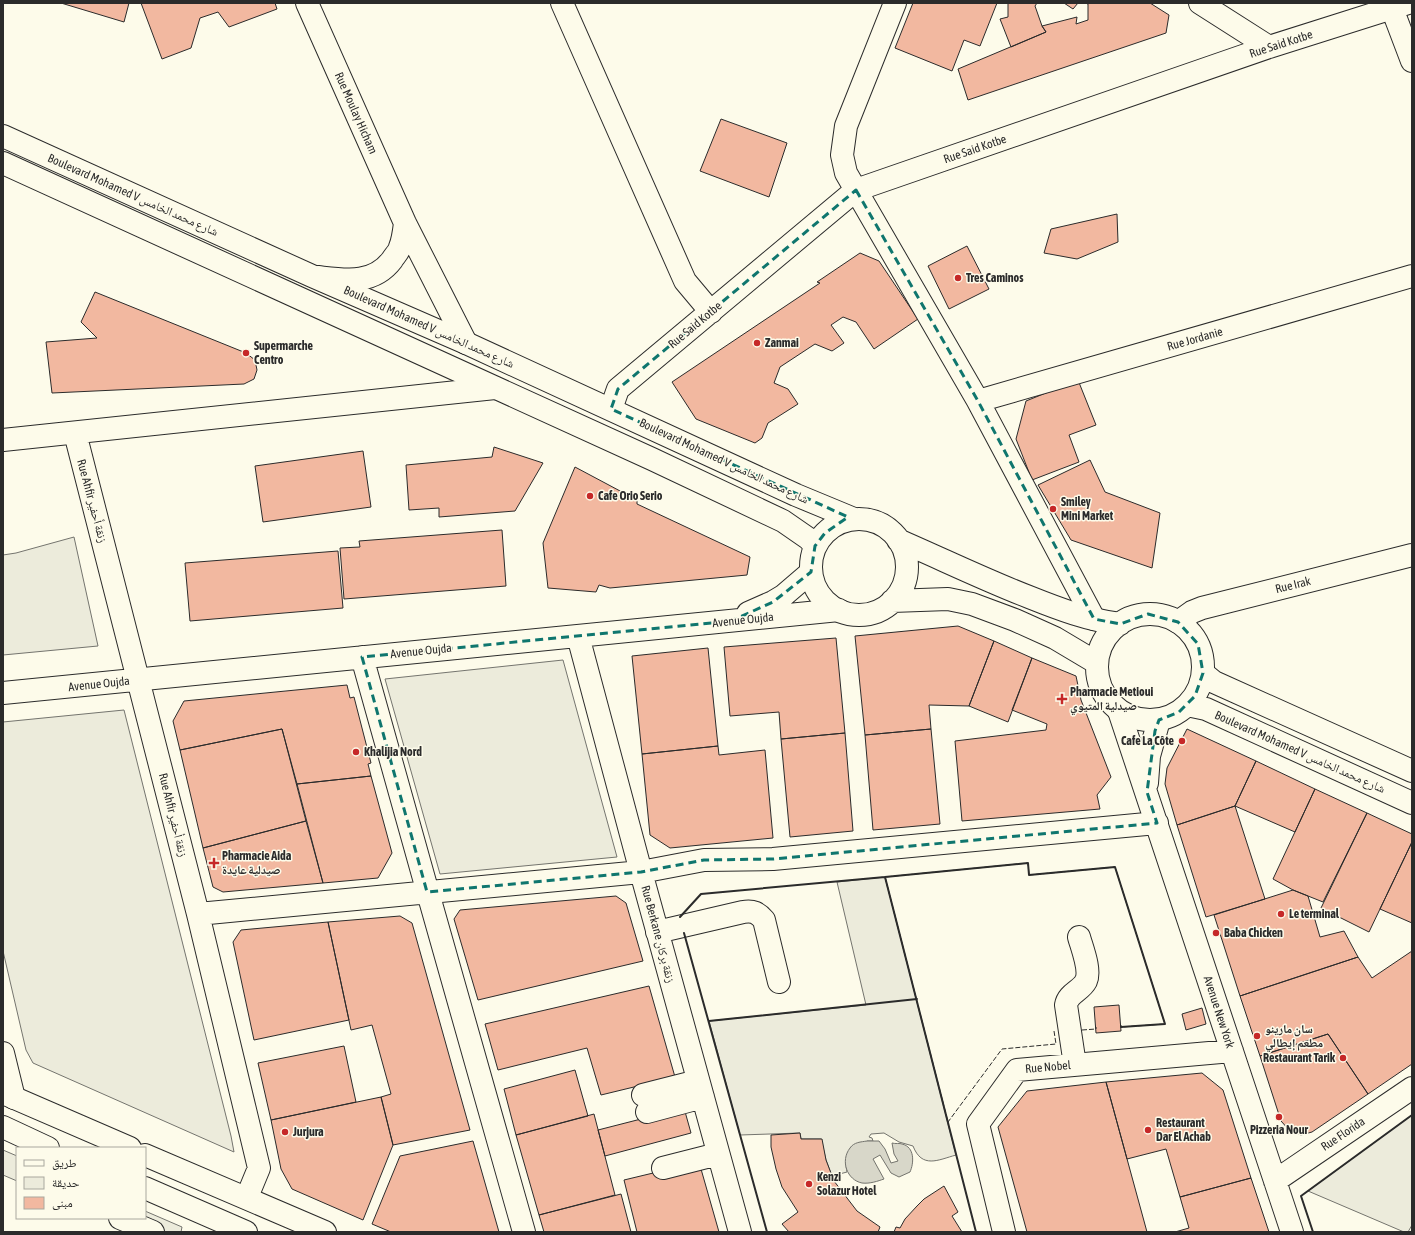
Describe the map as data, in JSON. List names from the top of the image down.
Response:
{
  "streets": {
    "street": [
      "Rue Said Kotbe",
      "Rue Moulay Hicham",
      "Boulevard Mohamed V شارع محمد الخامس",
      "Rue Jordanie",
      "Rue Ahfir زنقة أحفير",
      "Rue Irak",
      "Avenue Oujda",
      "Rue Berkane زنقة بركان",
      "Avenue New York",
      "Rue Nobel",
      "Rue Florida"
    ]
  },
  "crossings": [
    ["Rue Said Kotbe", "Boulevard Mohamed V شارع محمد الخامس"],
    ["Rue Moulay Hicham", "Boulevard Mohamed V شارع محمد الخامس"],
    ["Boulevard Mohamed V شارع محمد الخامس", "Rue Irak"],
    ["Boulevard Mohamed V شارع محمد الخامس", "Avenue Oujda"],
    ["Boulevard Mohamed V شارع محمد الخامس", "Avenue New York"],
    ["Rue Ahfir زنقة أحفير", "Avenue Oujda"],
    ["Rue Irak", "Avenue New York"],
    ["Avenue Oujda", "Rue Berkane زنقة بركان"],
    ["Avenue New York", "Rue Nobel"],
    ["Avenue New York", "Rue Florida"]
  ],
  "places": {
    "other": [
      "Tres Caminos",
      "Zanmai",
      "Supermarche Centro",
      "Cafe Orio Serio",
      "Smiley Mini Market",
      "Cafe La Côte",
      "Khalijia Nord",
      "Le terminal",
      "Baba Chicken",
      "سان مارينو مطعم إيطالي",
      "Restaurant Tarik",
      "Pizzeria Nour",
      "Restaurant Dar El Achab",
      "Jurjura",
      "Kenzi Solazur Hotel"
    ],
    "health": ["Pharmacie Metioui صيدلية المتيوي", "Pharmacie Aida صيدلية عايدة"]
  },
  "legend": ["طريق", "حديقة", "مبنى"]
}
